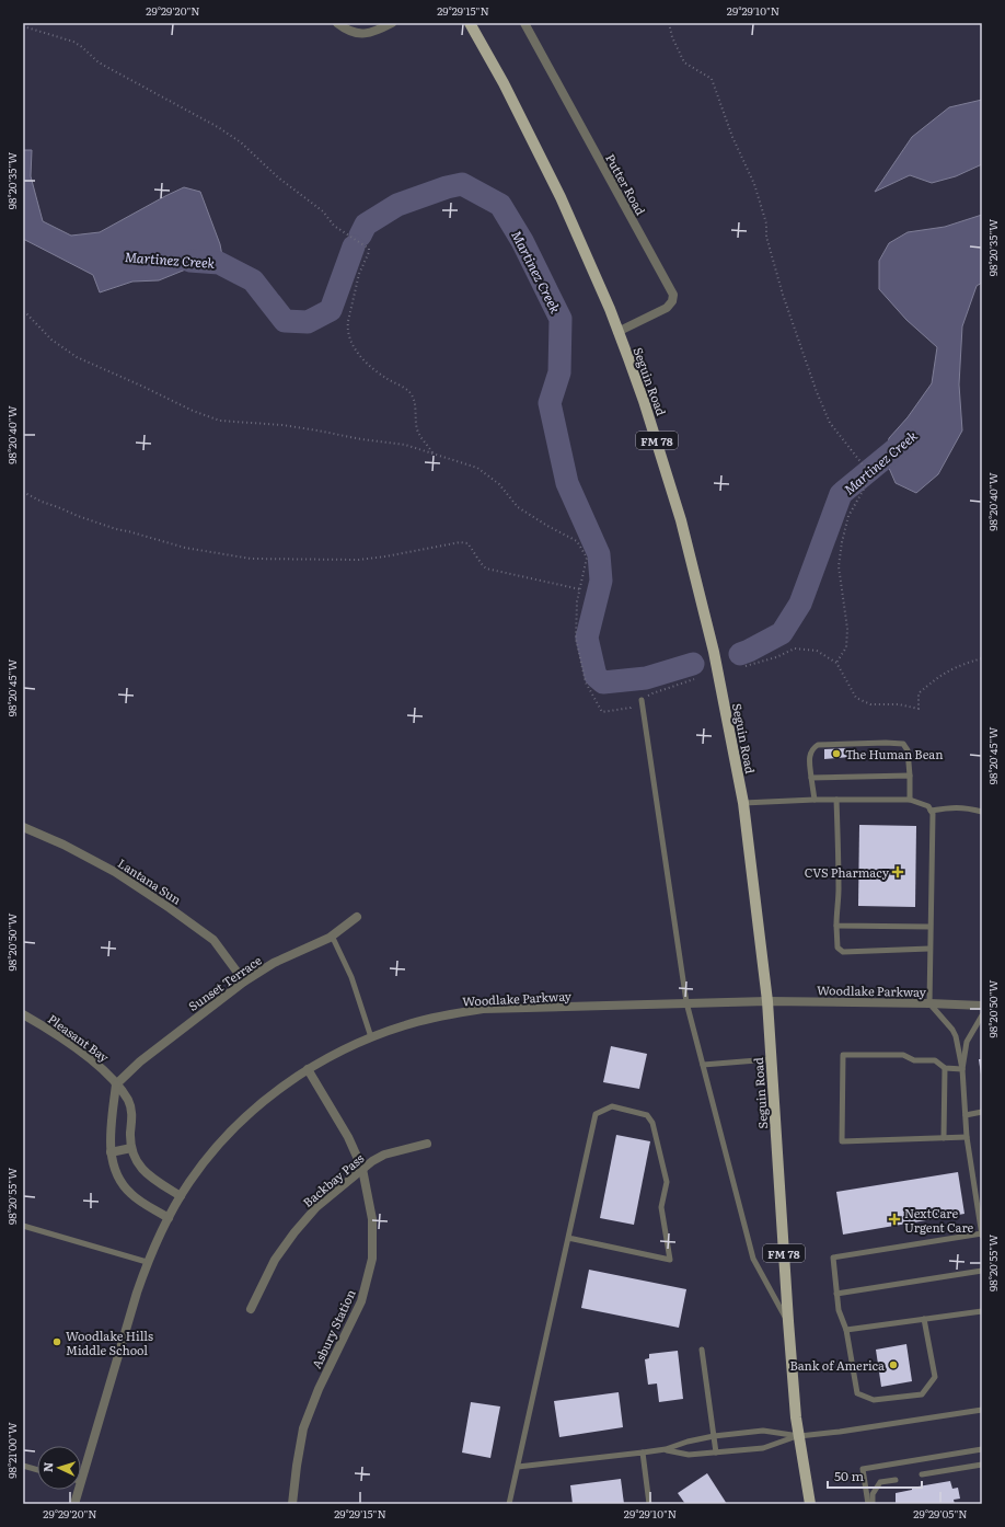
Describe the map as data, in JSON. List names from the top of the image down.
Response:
{
  "streets": {
    "main road": ["Seguin Road", "FM 78"],
    "street": [
      "Putter Road",
      "Lantana Sun",
      "Sunset Terrace",
      "Woodlake Parkway",
      "Pleasant Bay",
      "Backbay Pass",
      "Asbury Station"
    ]
  },
  "crossings": [
    ["Putter Road", "Seguin Road"],
    ["Seguin Road", "Woodlake Parkway"],
    ["Lantana Sun", "Sunset Terrace"],
    ["Sunset Terrace", "Pleasant Bay"],
    ["Woodlake Parkway", "Pleasant Bay"],
    ["Woodlake Parkway", "Asbury Station"],
    ["Backbay Pass", "Asbury Station"]
  ],
  "water": ["Martinez Creek"],
  "places": {
    "other": ["The Human Bean", "Woodlake Hills Middle School", "Bank of America"],
    "health": ["CVS Pharmacy", "NextCare Urgent Care"]
  },
  "scale_bar": "50 m",
  "north": "left",
  "coordinates": [
    "29°29'20\"N",
    "29°29'15\"N",
    "29°29'10\"N",
    "98°20'35\"W",
    "98°20'40\"W",
    "98°20'45\"W",
    "98°20'50\"W",
    "98°20'55\"W",
    "98°21'00\"W",
    "29°29'05\"N"
  ]
}
